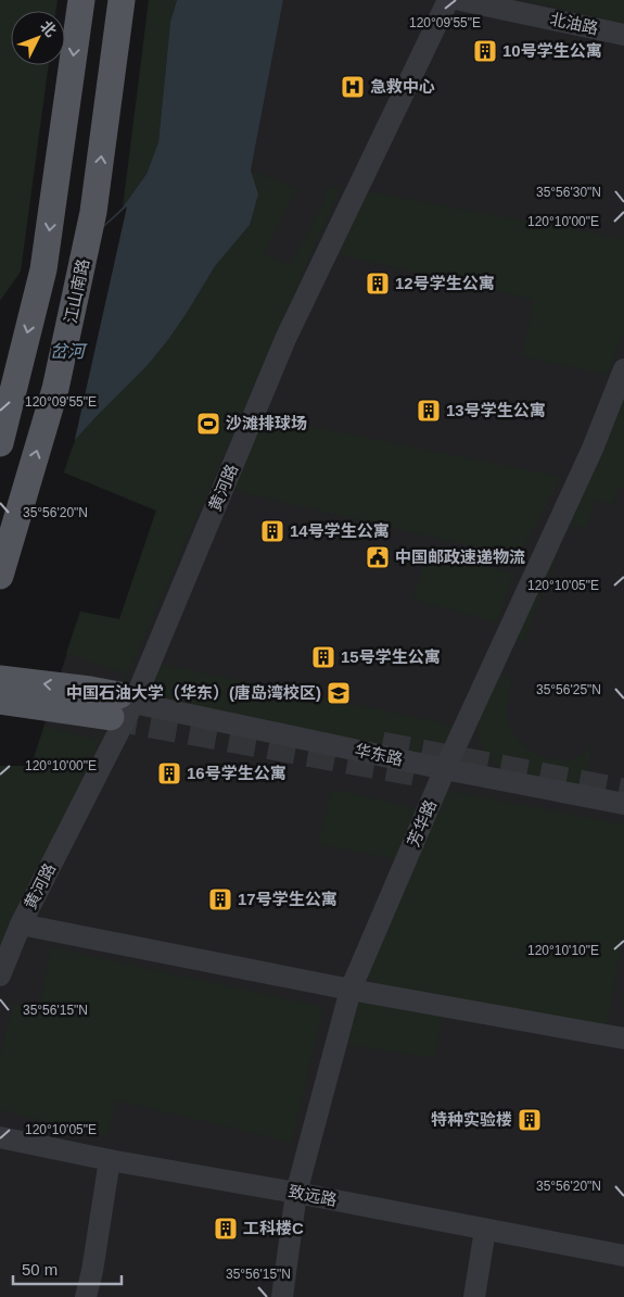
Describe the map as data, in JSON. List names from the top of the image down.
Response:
{
  "streets": {
    "main road": ["江山南路"],
    "street": [
      "北油路",
      "黄河路",
      "华东路",
      "芳华路",
      "致远路"
    ]
  },
  "crossings": [
    ["黄河路", "华东路"],
    ["华东路", "芳华路"],
    ["芳华路", "致远路"]
  ],
  "water": ["岔河"],
  "places": {
    "building": [
      "10号学生公寓",
      "12号学生公寓",
      "13号学生公寓",
      "14号学生公寓",
      "15号学生公寓",
      "16号学生公寓",
      "17号学生公寓",
      "特种实验楼",
      "工科楼C"
    ],
    "hospital": ["急救中心"],
    "sports": ["沙滩排球场"],
    "public building": ["中国邮政速递物流"],
    "school or university": ["中国石油大学（华东）(唐岛湾校区)"]
  },
  "scale_bar": "50 m",
  "north": "top right",
  "coordinates": [
    "120°09'55\"E",
    "35°56'30\"N",
    "120°10'00\"E",
    "35°56'20\"N",
    "120°10'05\"E",
    "35°56'25\"N",
    "120°10'10\"E",
    "35°56'15\"N"
  ]
}
